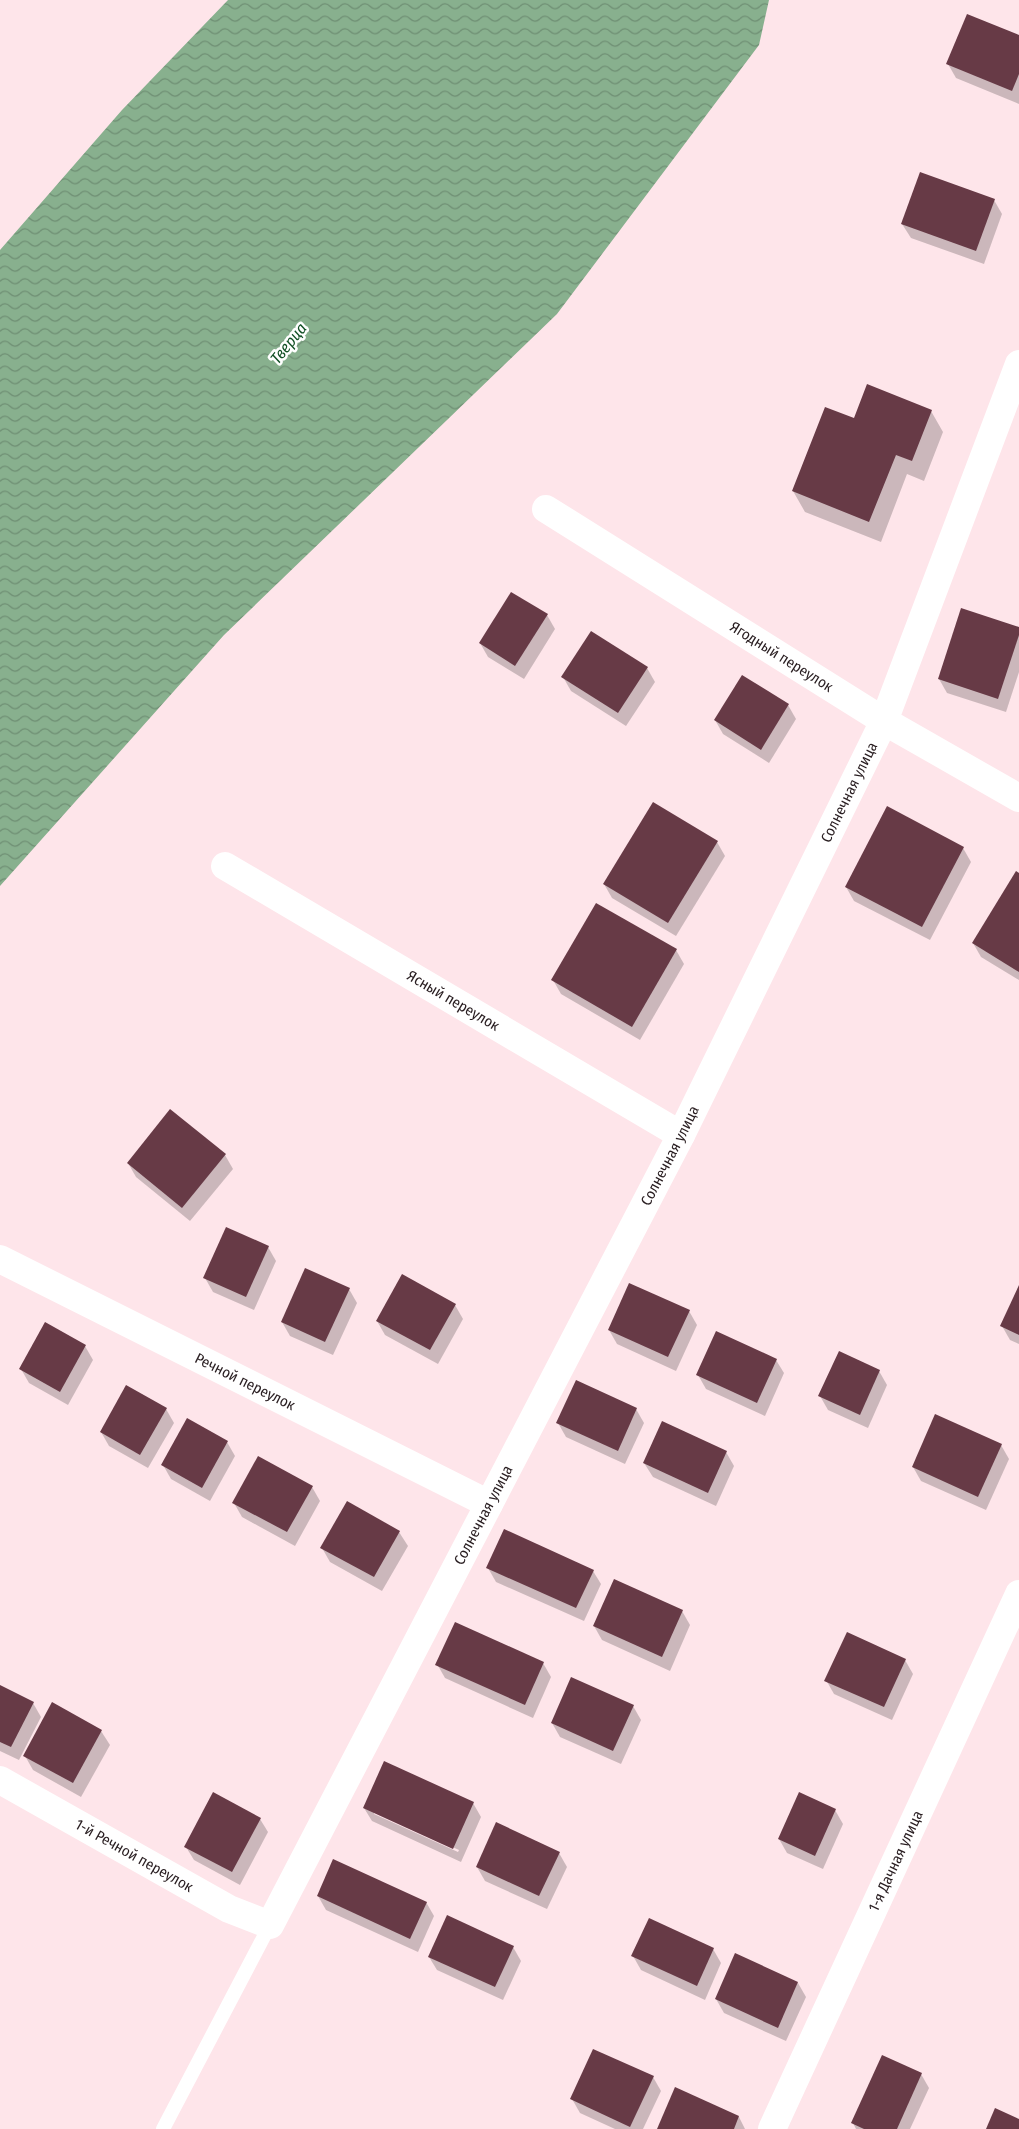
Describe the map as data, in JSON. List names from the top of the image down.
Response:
{
  "streets": {
    "street": [
      "Ягодный переулок",
      "Солнечная улица",
      "Ясный переулок",
      "Речной переулок",
      "1-й Речной переулок",
      "1-я Дачная улица"
    ]
  },
  "crossings": [
    ["Ягодный переулок", "Солнечная улица"],
    ["Солнечная улица", "Ясный переулок"],
    ["Солнечная улица", "Речной переулок"],
    ["Солнечная улица", "1-й Речной переулок"]
  ],
  "water": ["Тверца"]
}
